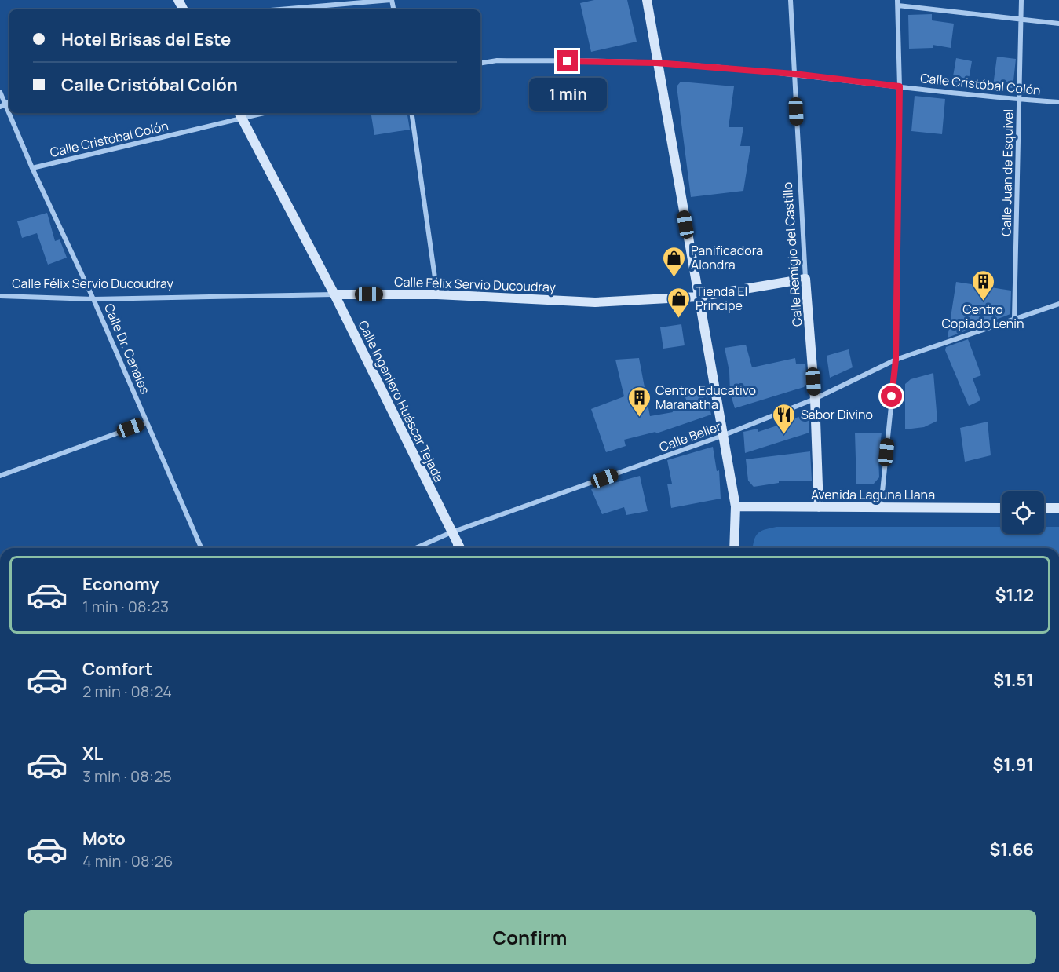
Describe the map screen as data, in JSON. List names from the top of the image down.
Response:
{
  "streets": {
    "main road": [
      "Calle Remigio del Castillo",
      "Calle Félix Servio Ducoudray",
      "Calle Ingeniero Huáscar Tejada",
      "Avenida Laguna Llana"
    ],
    "street": [
      "Calle Cristóbal Colón",
      "Calle Juan de Esquivel",
      "Calle Dr. Canales",
      "Calle Beller"
    ]
  },
  "crossings": [
    ["Calle Cristóbal Colón", "Calle Juan de Esquivel"],
    ["Calle Cristóbal Colón", "Calle Remigio del Castillo"],
    ["Calle Cristóbal Colón", "Calle Dr. Canales"],
    ["Calle Cristóbal Colón", "Calle Ingeniero Huáscar Tejada"],
    ["Calle Juan de Esquivel", "Calle Beller"],
    ["Calle Remigio del Castillo", "Calle Félix Servio Ducoudray"],
    ["Calle Remigio del Castillo", "Calle Beller"],
    ["Calle Remigio del Castillo", "Avenida Laguna Llana"],
    ["Calle Félix Servio Ducoudray", "Calle Dr. Canales"],
    ["Calle Félix Servio Ducoudray", "Calle Ingeniero Huáscar Tejada"],
    ["Calle Ingeniero Huáscar Tejada", "Calle Beller"]
  ],
  "places": {
    "shop": ["Panificadora Alondra", "Tienda El Principe"],
    "building": ["Centro Copiado Lenin", "Centro Educativo Maranatha"],
    "restaurant": ["Sabor Divino"]
  },
  "page": {
    "banner": ["Hotel Brisas del Este", "Calle Cristóbal Colón"],
    "bubble": "1 min",
    "list": [
      {
        "name": "Economy",
        "note": "1 min · 08:23",
        "value": "$1.12"
      },
      {
        "name": "Comfort",
        "note": "2 min · 08:24",
        "value": "$1.51"
      },
      {
        "name": "XL",
        "note": "3 min · 08:25",
        "value": "$1.91"
      },
      {
        "name": "Moto",
        "note": "4 min · 08:26",
        "value": "$1.66"
      }
    ],
    "buttons": "Confirm"
  }
}
